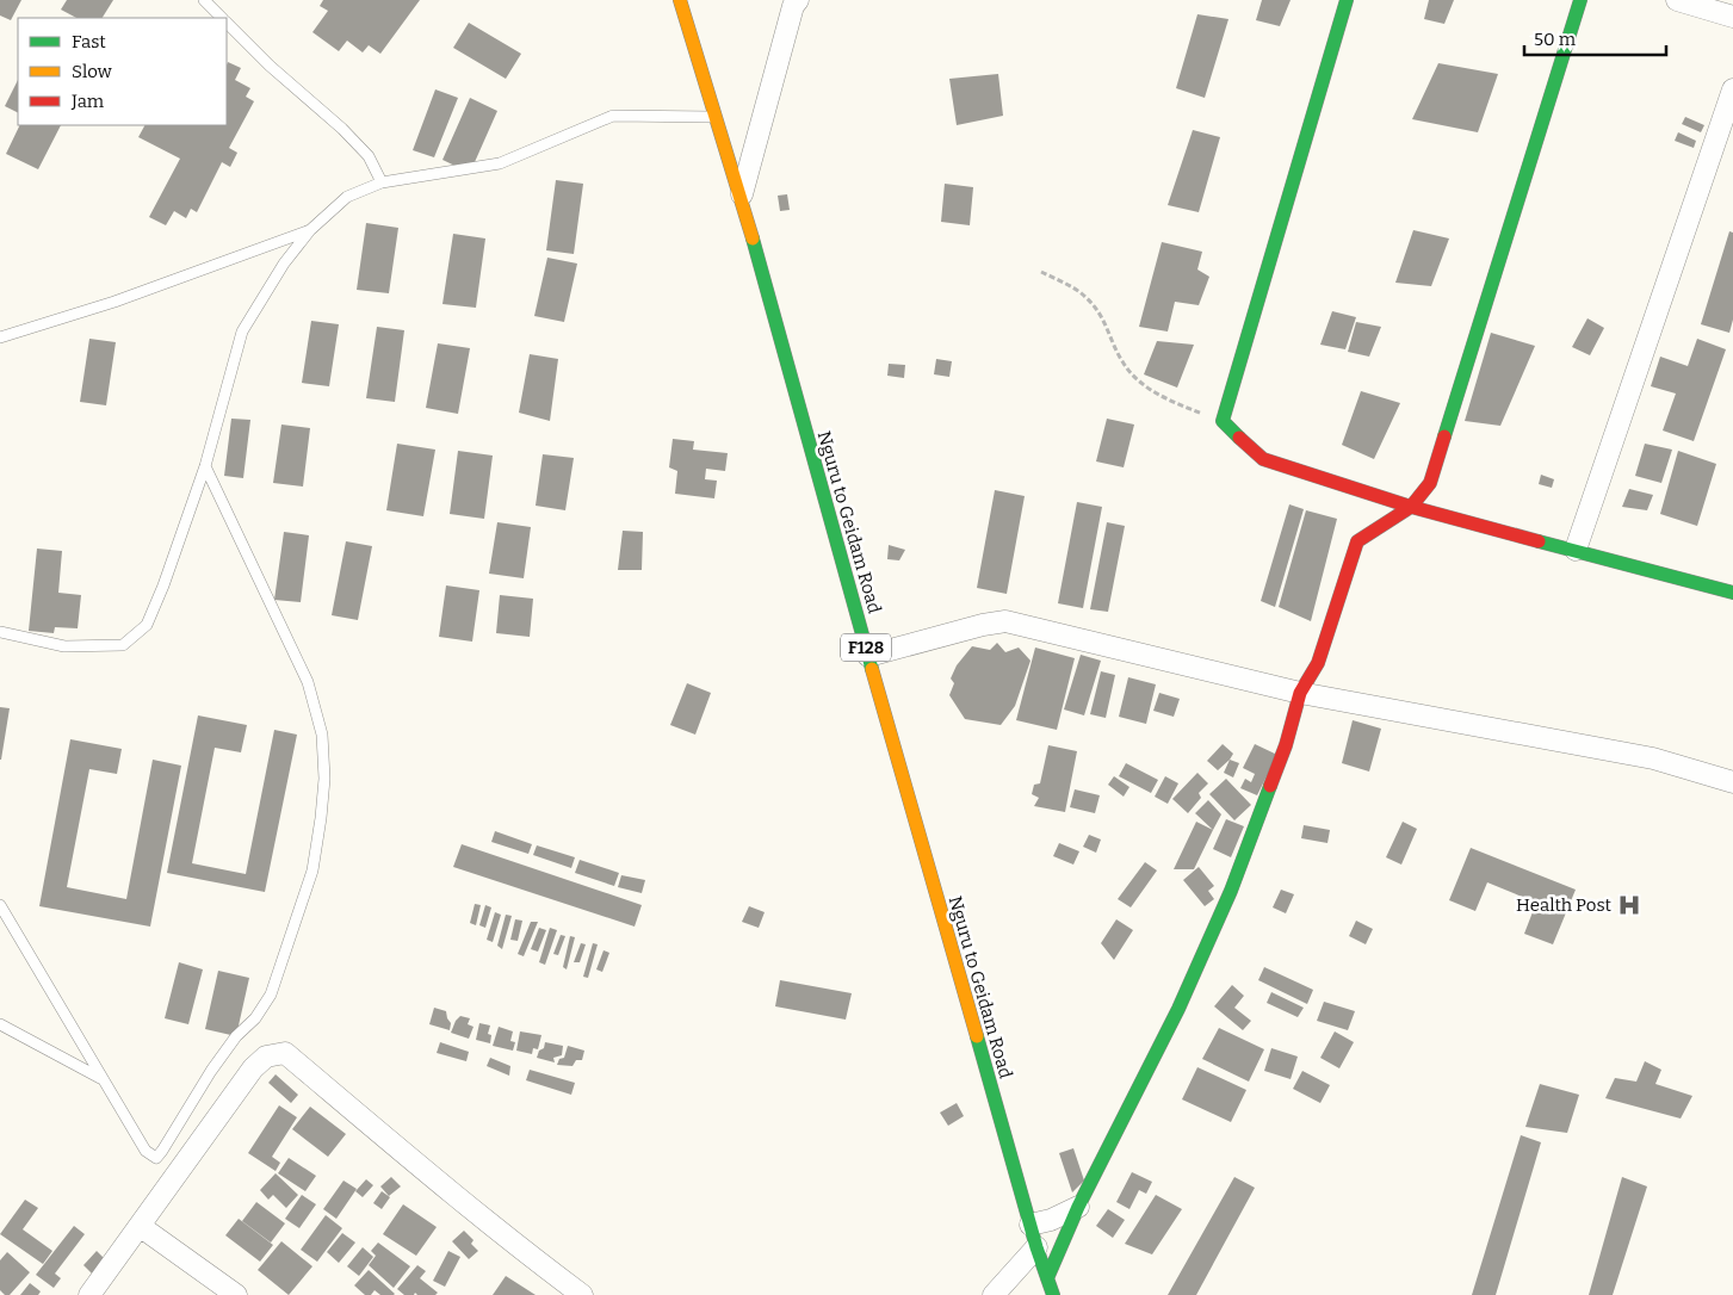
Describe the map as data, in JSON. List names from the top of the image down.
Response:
{
  "streets": {
    "street": ["Nguru to Geidam Road", "F128"]
  },
  "places": {
    "hospital": ["Health Post"]
  },
  "legend": ["Fast", "Slow", "Jam"],
  "scale_bar": "50 m"
}
